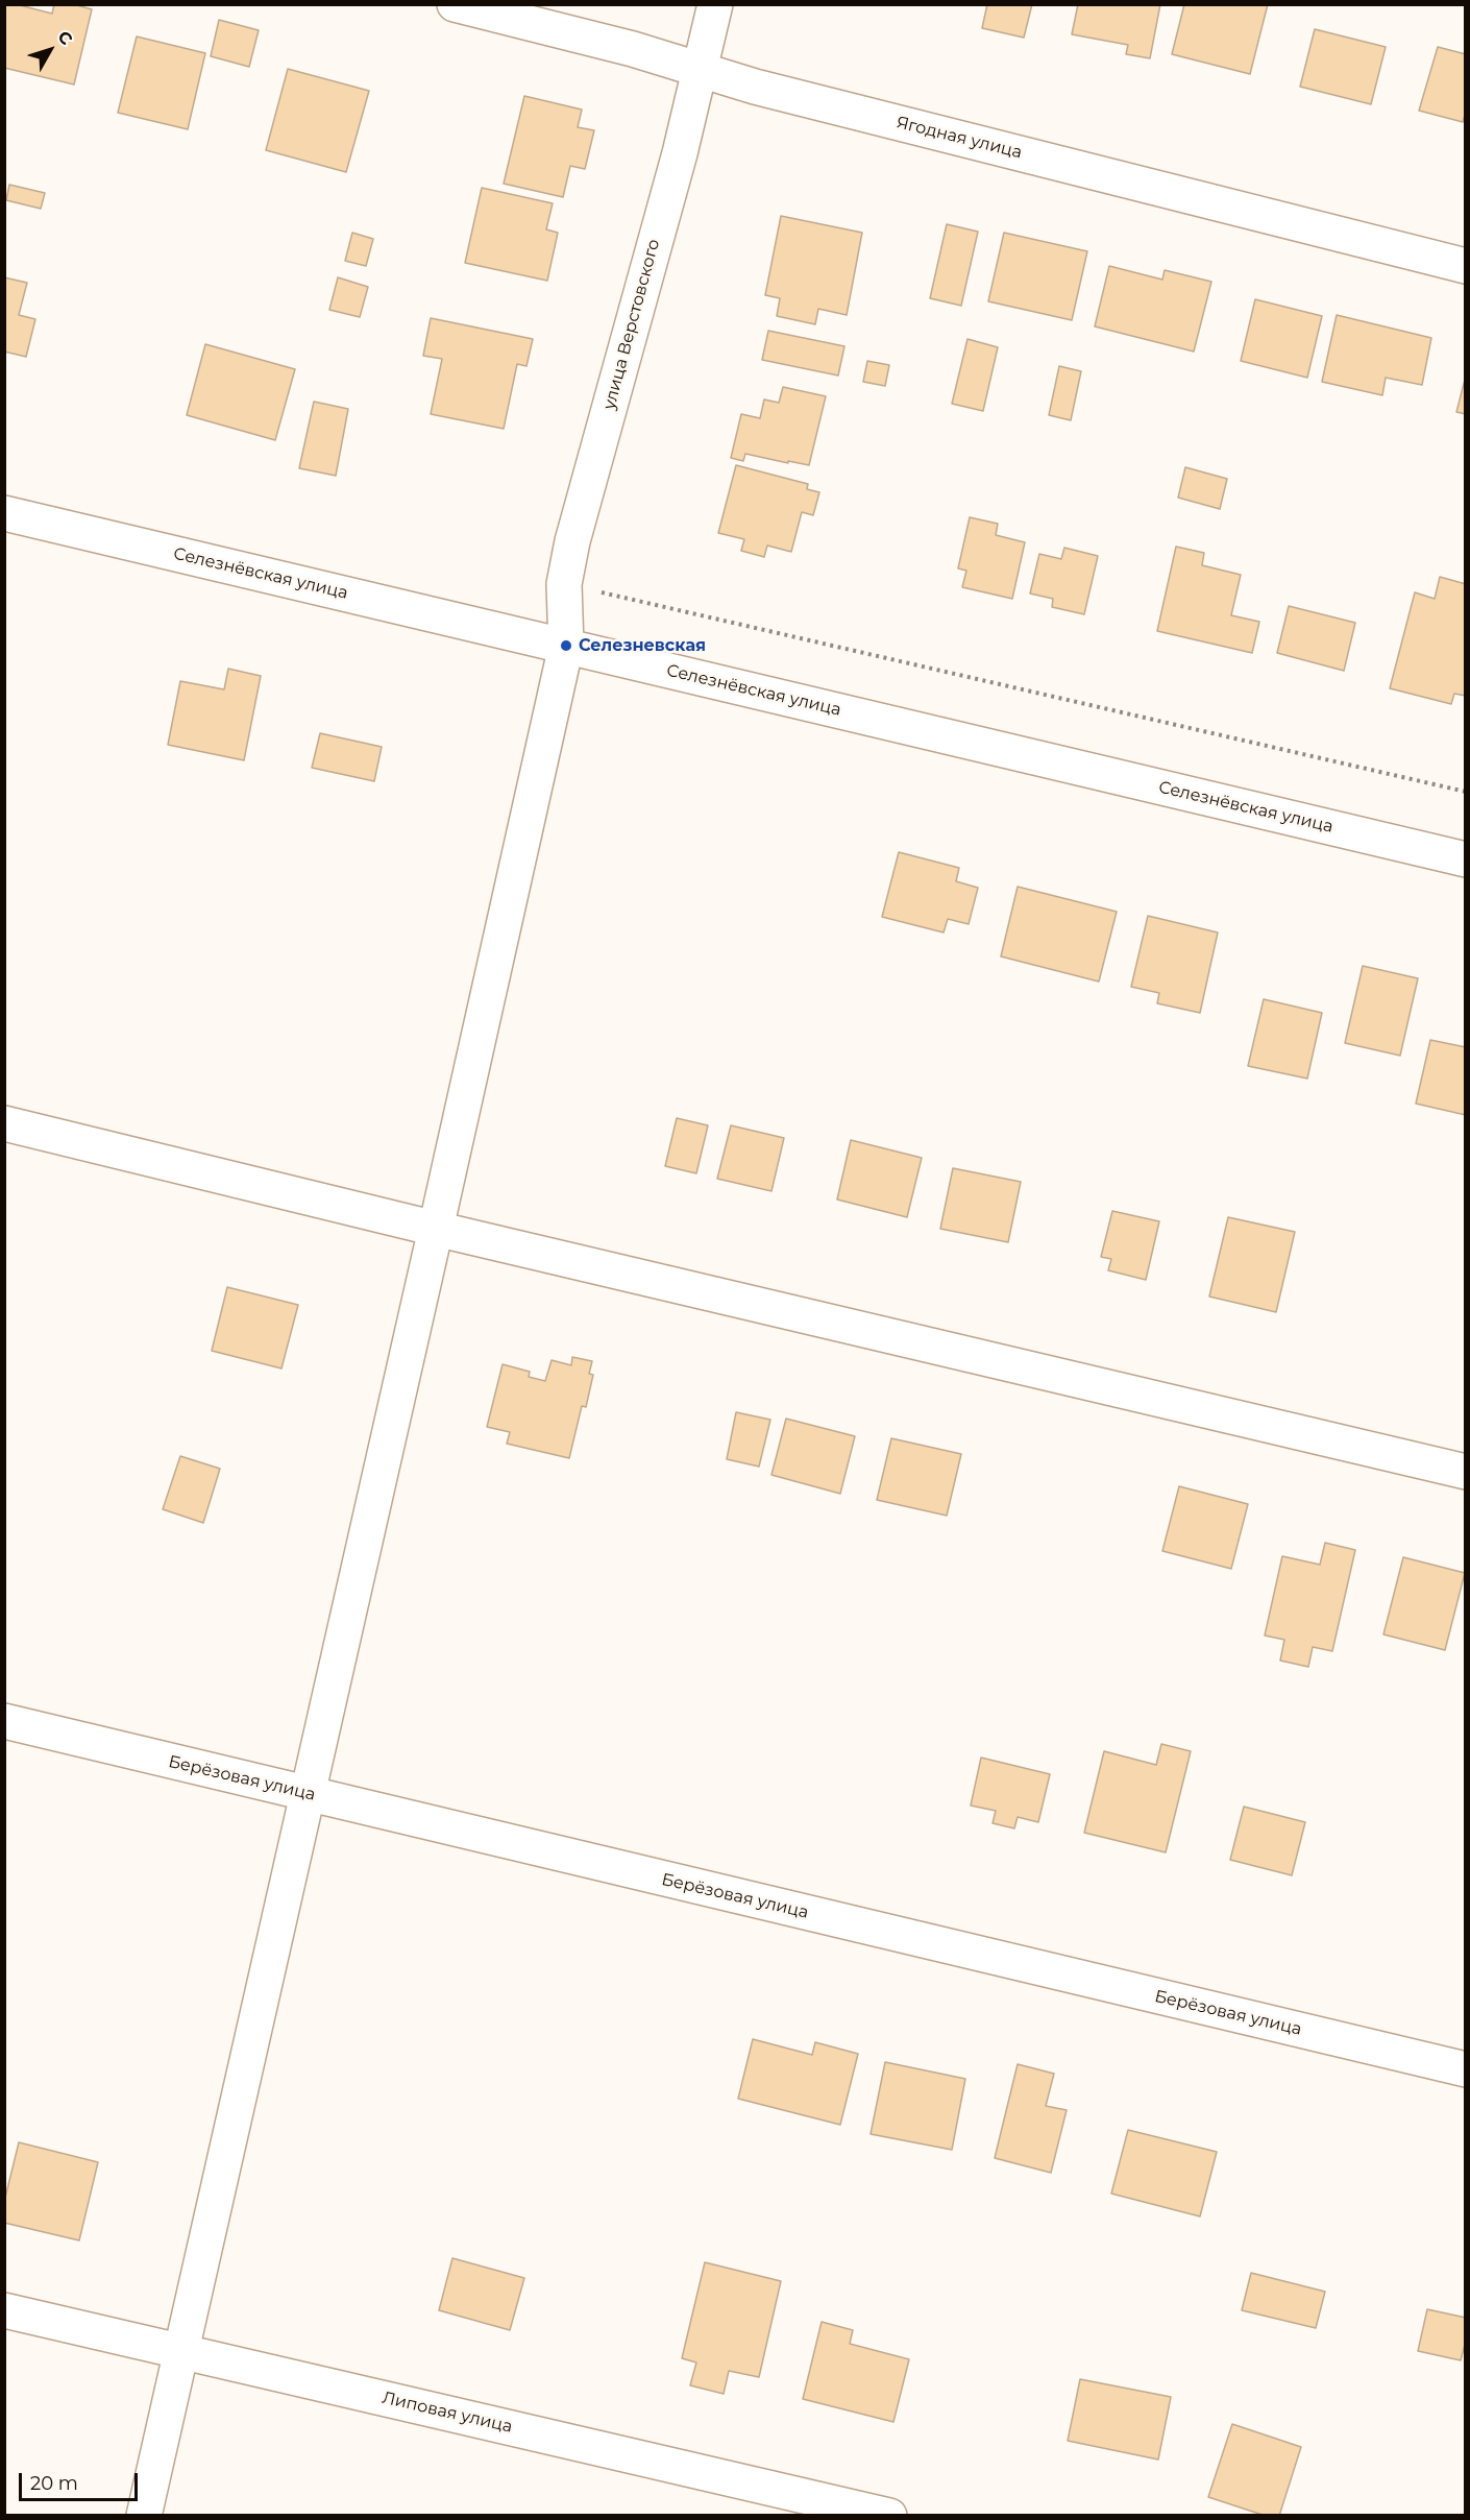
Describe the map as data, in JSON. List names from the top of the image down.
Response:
{
  "streets": {
    "street": [
      "Ягодная улица",
      "улица Верстовского",
      "Селезнёвская улица",
      "Берёзовая улица",
      "Липовая улица"
    ]
  },
  "crossings": [
    ["Ягодная улица", "улица Верстовского"],
    ["улица Верстовского", "Селезнёвская улица"],
    ["улица Верстовского", "Берёзовая улица"],
    ["улица Верстовского", "Липовая улица"]
  ],
  "places": ["Селезневская"],
  "scale_bar": "20 m",
  "north": "top right"
}
